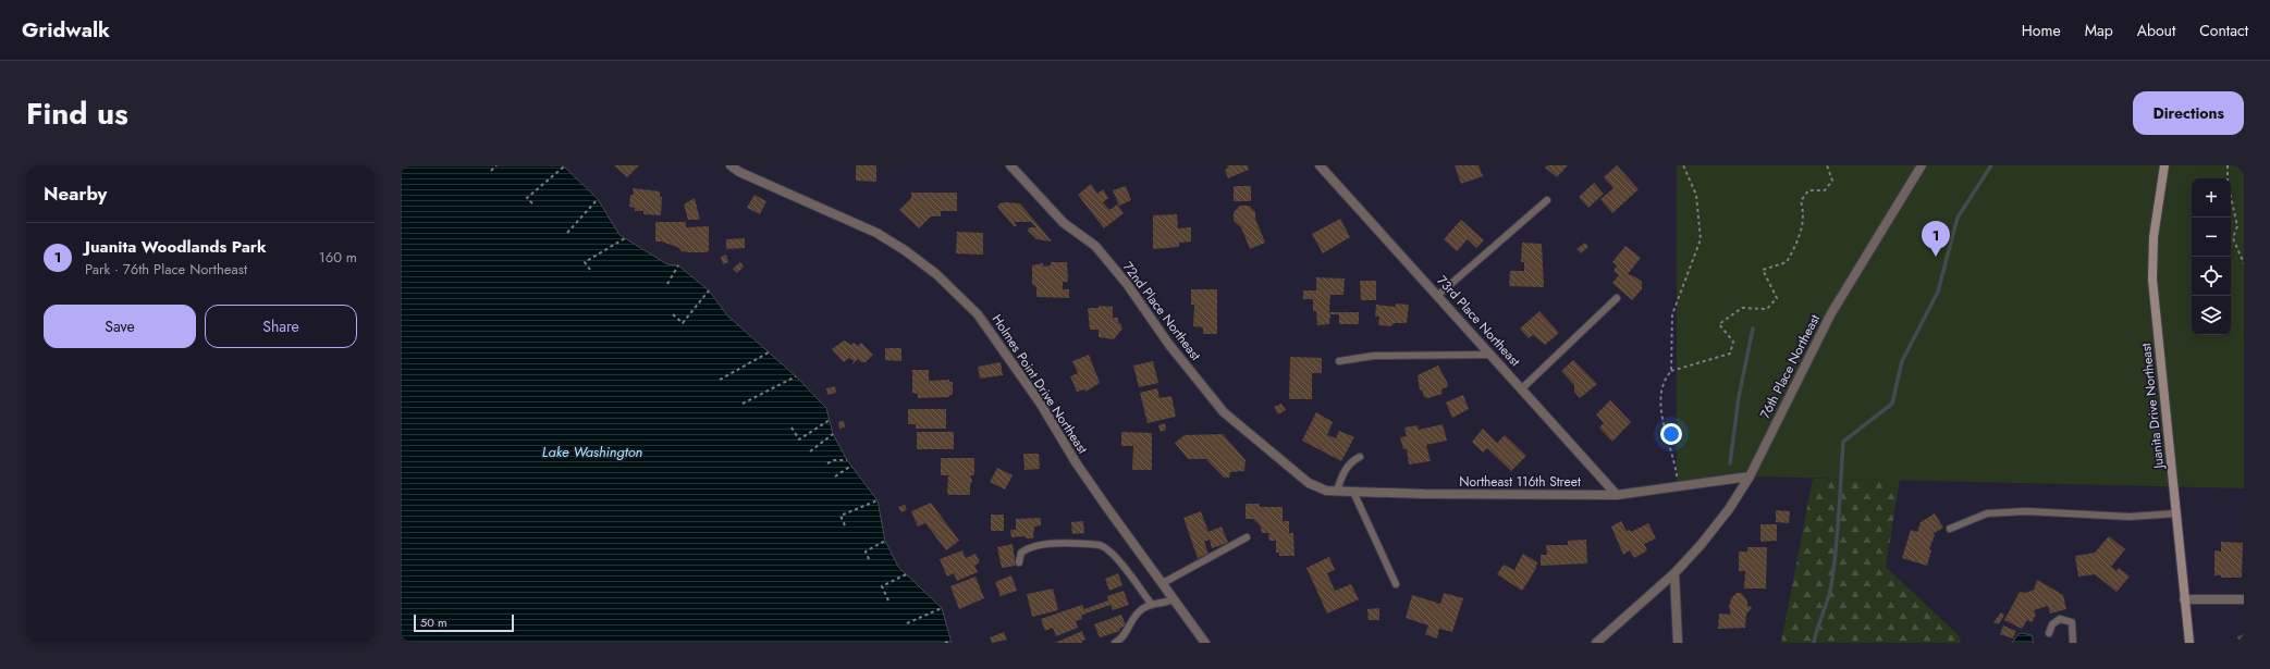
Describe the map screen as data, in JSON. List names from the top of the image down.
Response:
{
  "streets": {
    "main road": ["Juanita Drive Northeast"],
    "street": [
      "72nd Place Northeast",
      "73rd Place Northeast",
      "76th Place Northeast",
      "Holmes Point Drive Northeast",
      "Northeast 116th Street"
    ]
  },
  "crossings": [
    ["72nd Place Northeast", "Northeast 116th Street"],
    ["73rd Place Northeast", "Northeast 116th Street"],
    ["76th Place Northeast", "Northeast 116th Street"]
  ],
  "water": ["Lake Washington"],
  "scale_bar": "50 m",
  "page": {
    "header": "Gridwalk",
    "nav": [
      "Home",
      "Map",
      "About",
      "Contact"
    ],
    "title": "Find us",
    "buttons": [
      "Directions",
      ["Save", "Share"]
    ],
    "heading": "Nearby",
    "map_buttons": ["+", "−"],
    "pins": "1",
    "list": [
      {
        "mark": "1",
        "name": "Juanita Woodlands Park",
        "note": "Park · 76th Place Northeast",
        "value": "160 m"
      }
    ],
    "scale": "50 m"
  }
}
